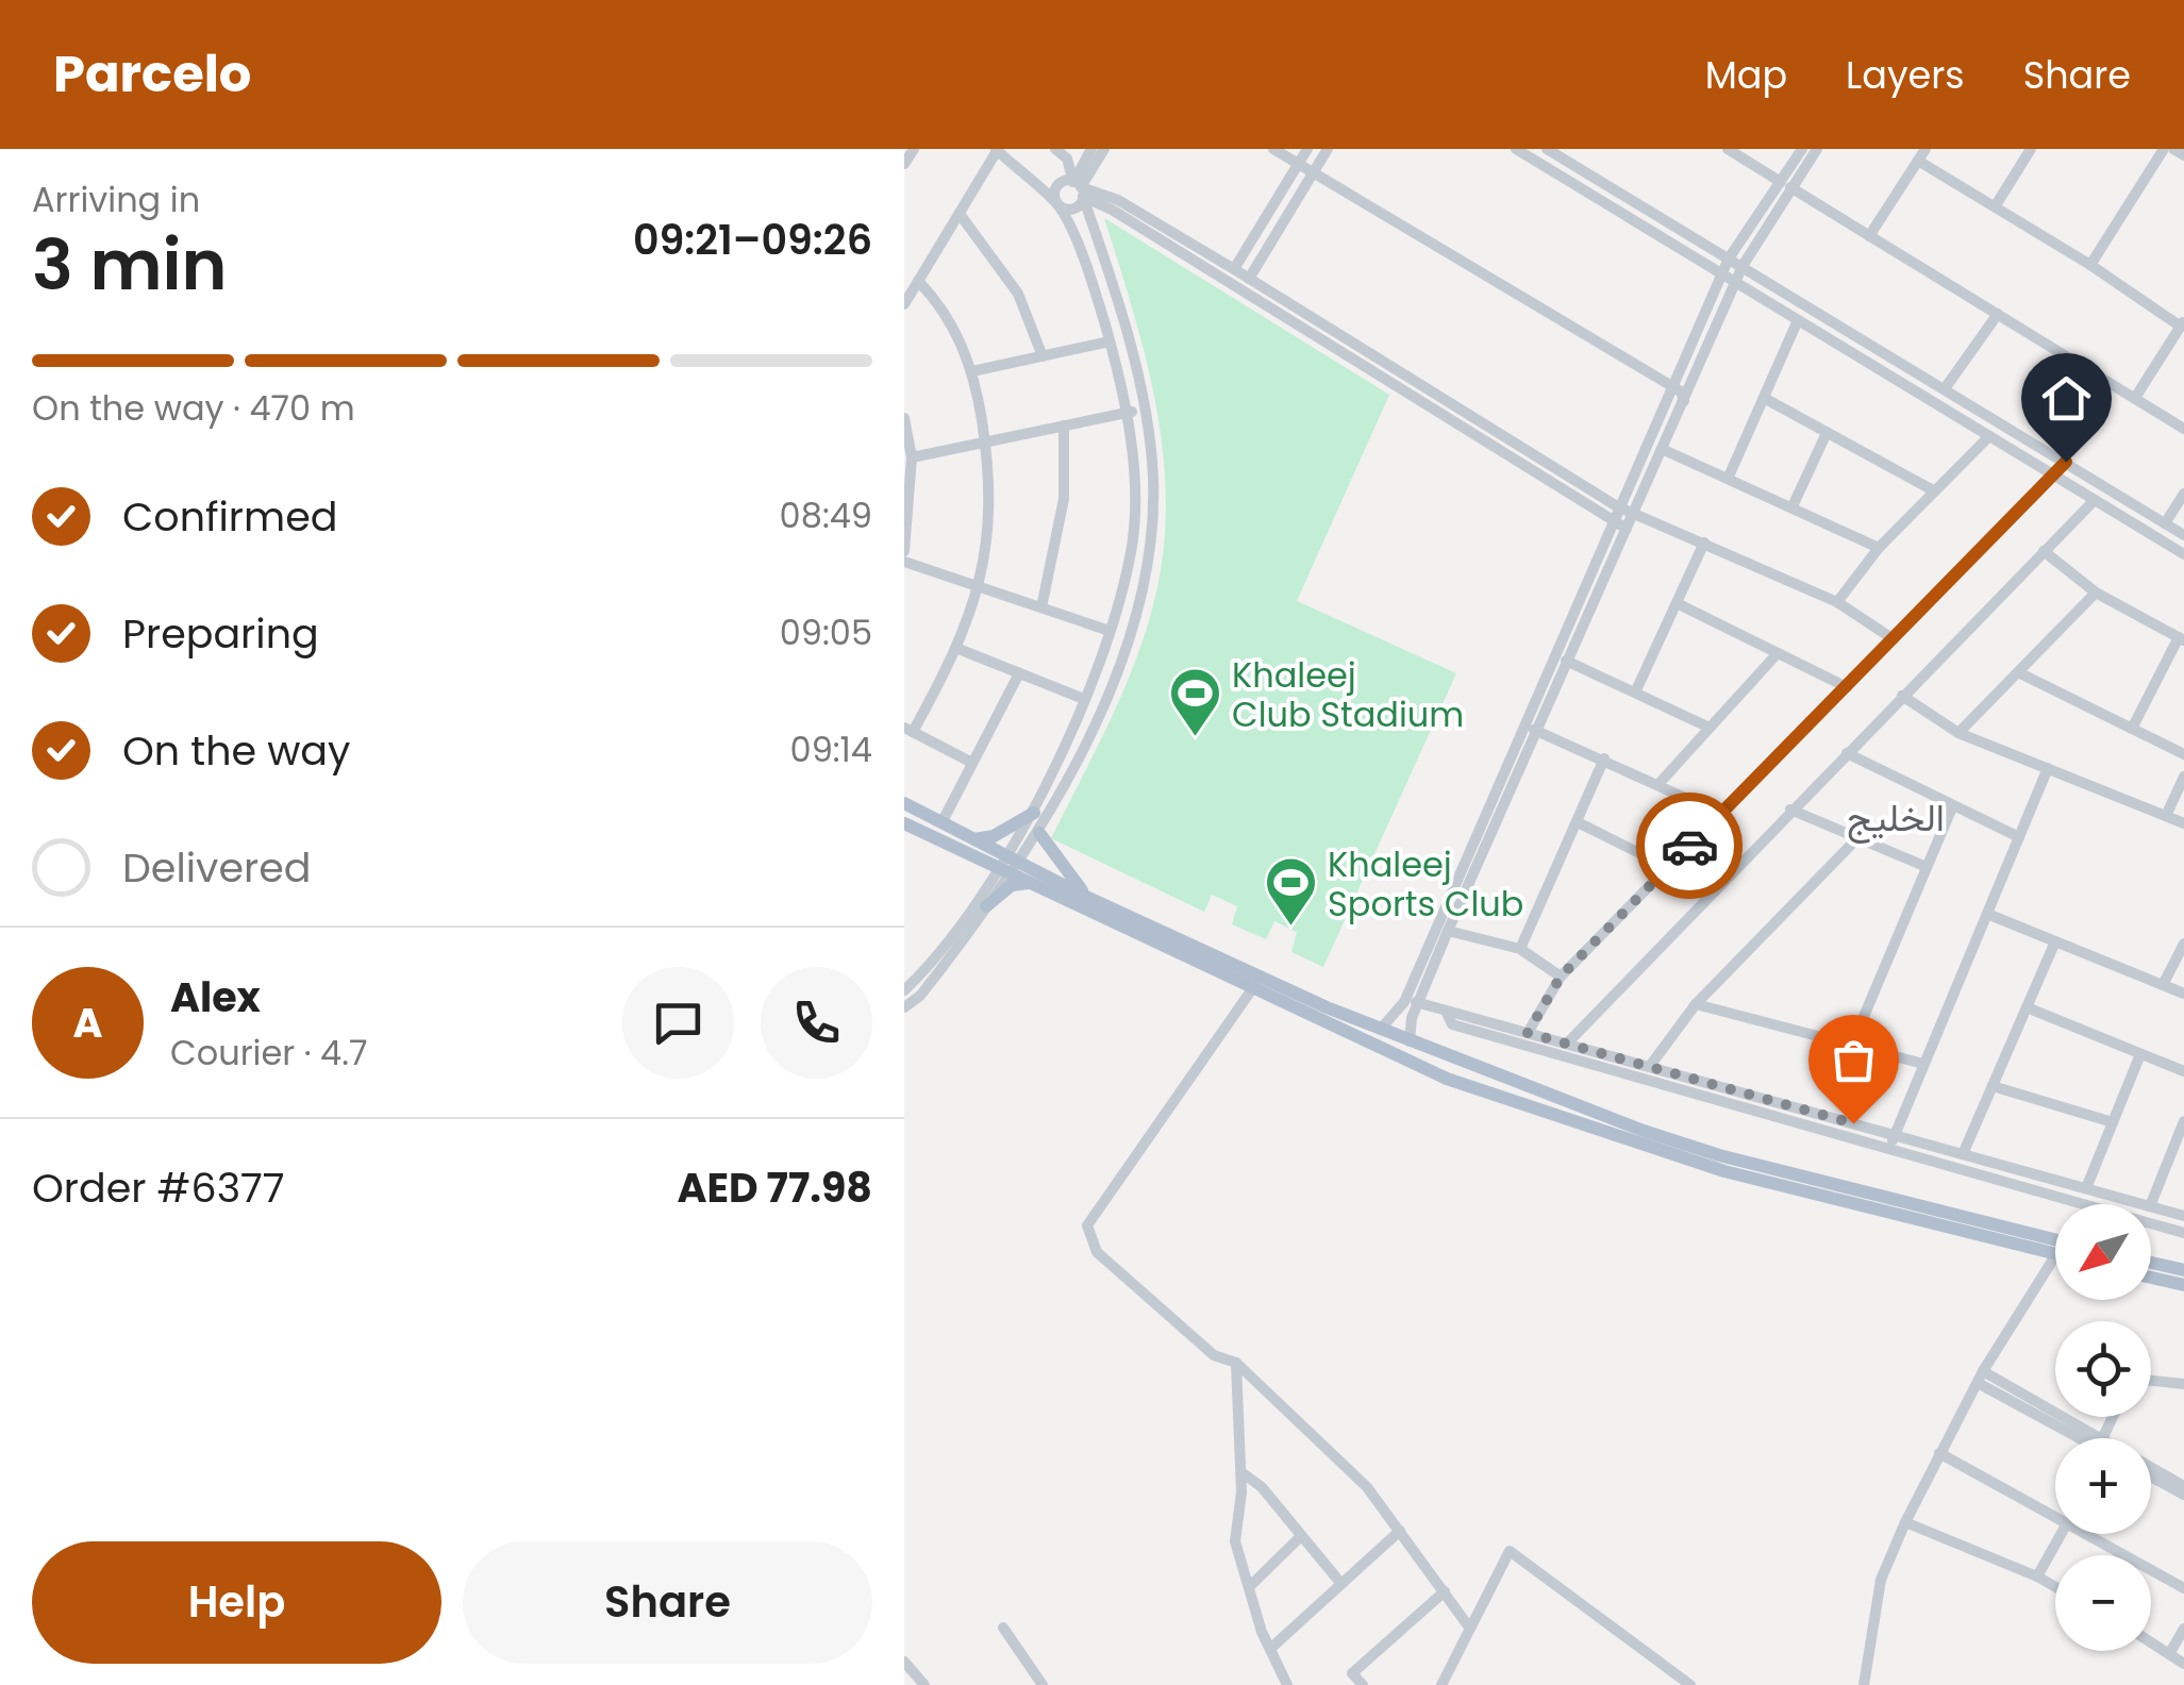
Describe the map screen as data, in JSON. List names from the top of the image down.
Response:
{
  "districts": ["الخليج"],
  "places": {
    "sports": ["Khaleej Club Stadium", "Khaleej Sports Club"]
  },
  "north": "bottom left",
  "page": {
    "header": "Parcelo",
    "nav": ["Map", "Layers", "Share"],
    "heading": ["3 min", "Arriving in", "09:21–09:26"],
    "panel": [
      "Alex",
      "Courier · 4.7",
      "Order #6377",
      "AED 77.98"
    ],
    "bar": "On the way · 470 m",
    "list": [
      ["Confirmed", "08:49"],
      ["Preparing", "09:05"],
      ["On the way", "09:14"],
      "Delivered"
    ],
    "round": "A",
    "map_buttons": ["+", "−"],
    "buttons": ["Help", "Share"]
  }
}
